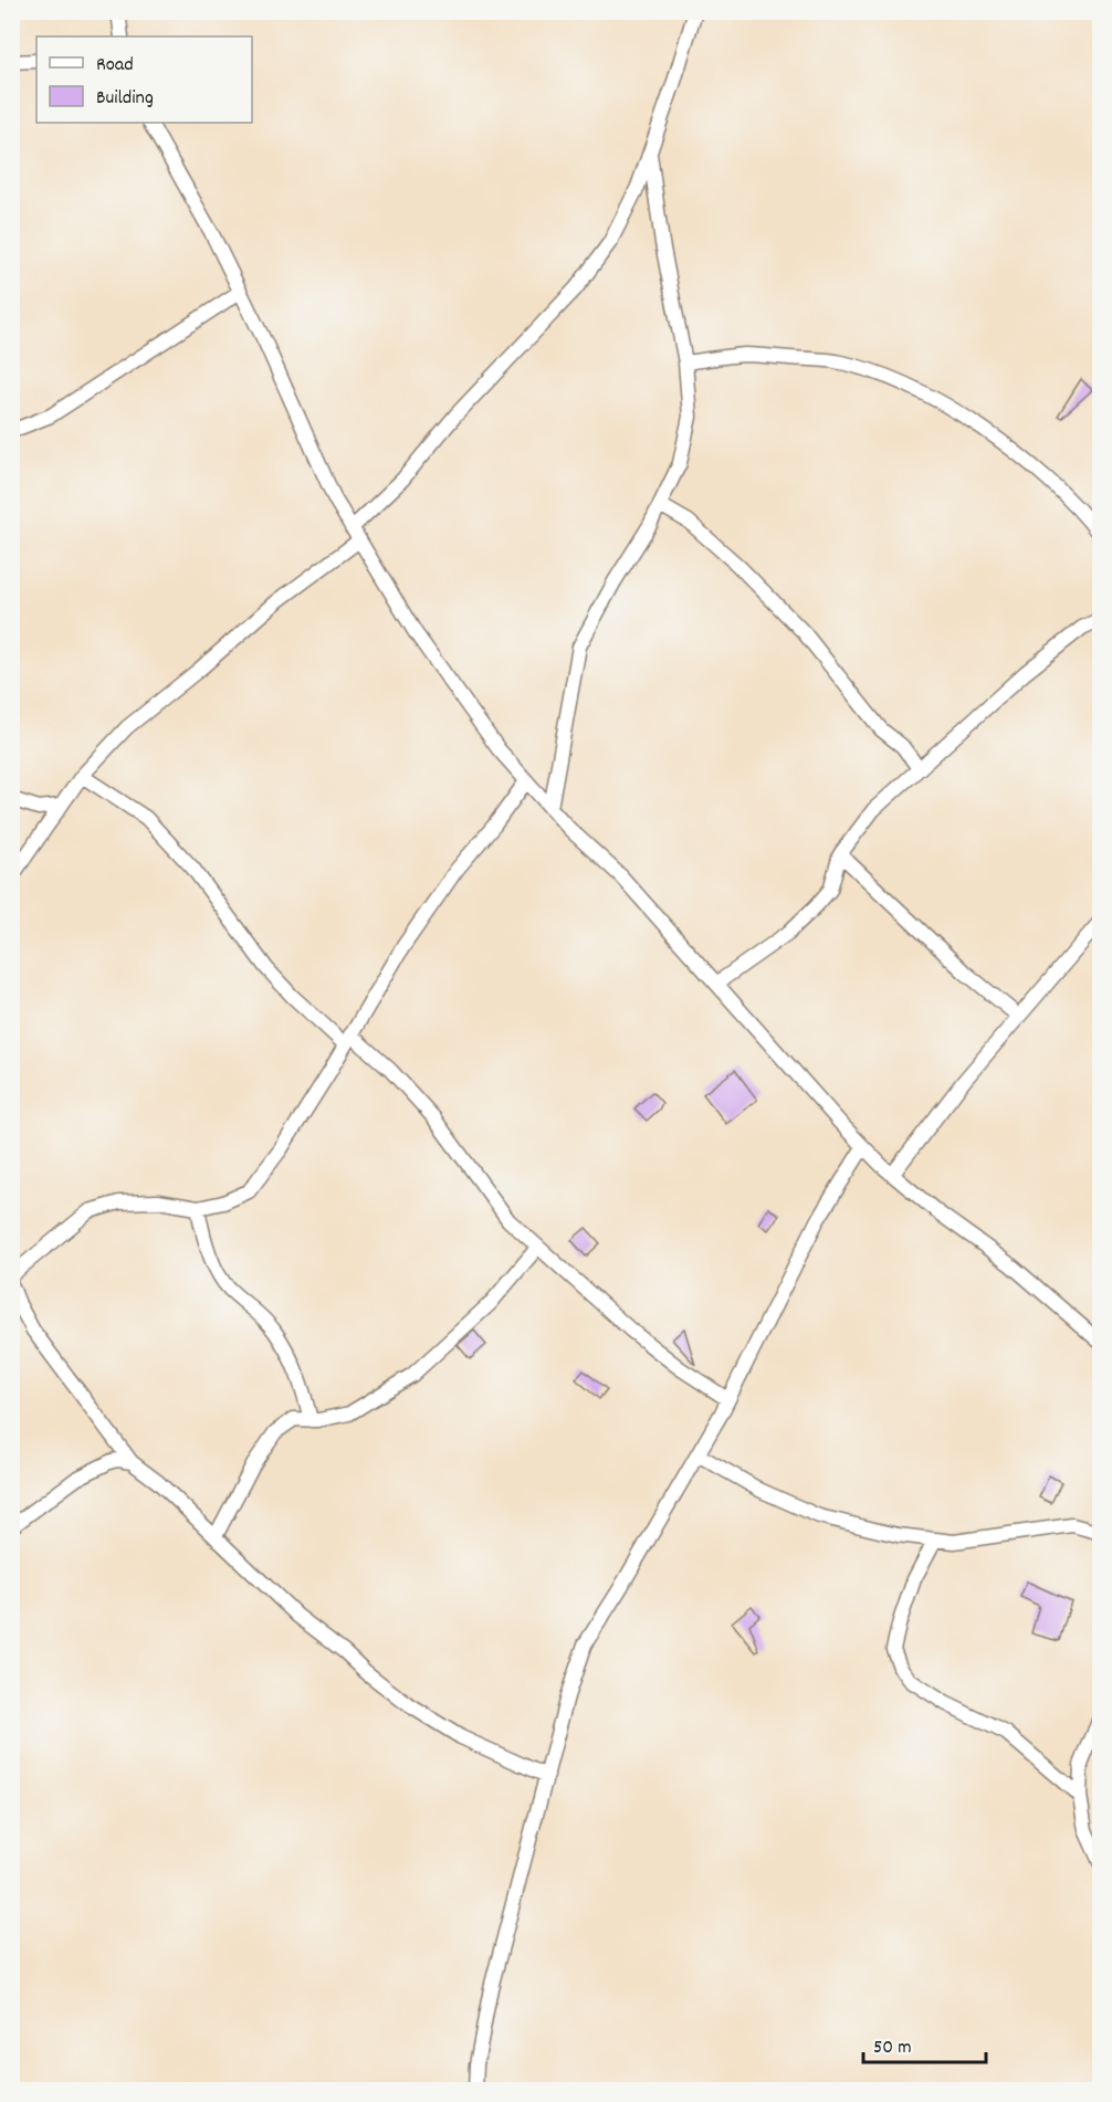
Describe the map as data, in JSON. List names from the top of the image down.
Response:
{
  "legend": ["Road", "Building"],
  "scale_bar": "50 m"
}
